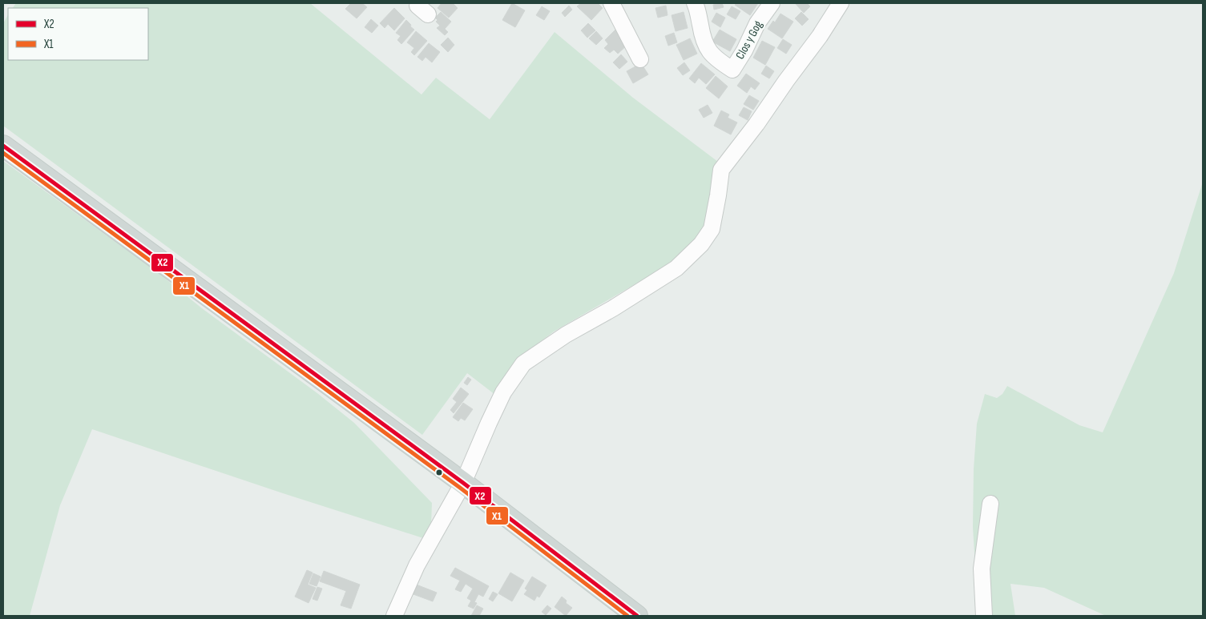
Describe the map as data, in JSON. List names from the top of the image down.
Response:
{
  "streets": {
    "street": ["Clos y Gog"]
  },
  "lines": ["transit line X2", "transit line X1"],
  "legend": ["X2", "X1"]
}
